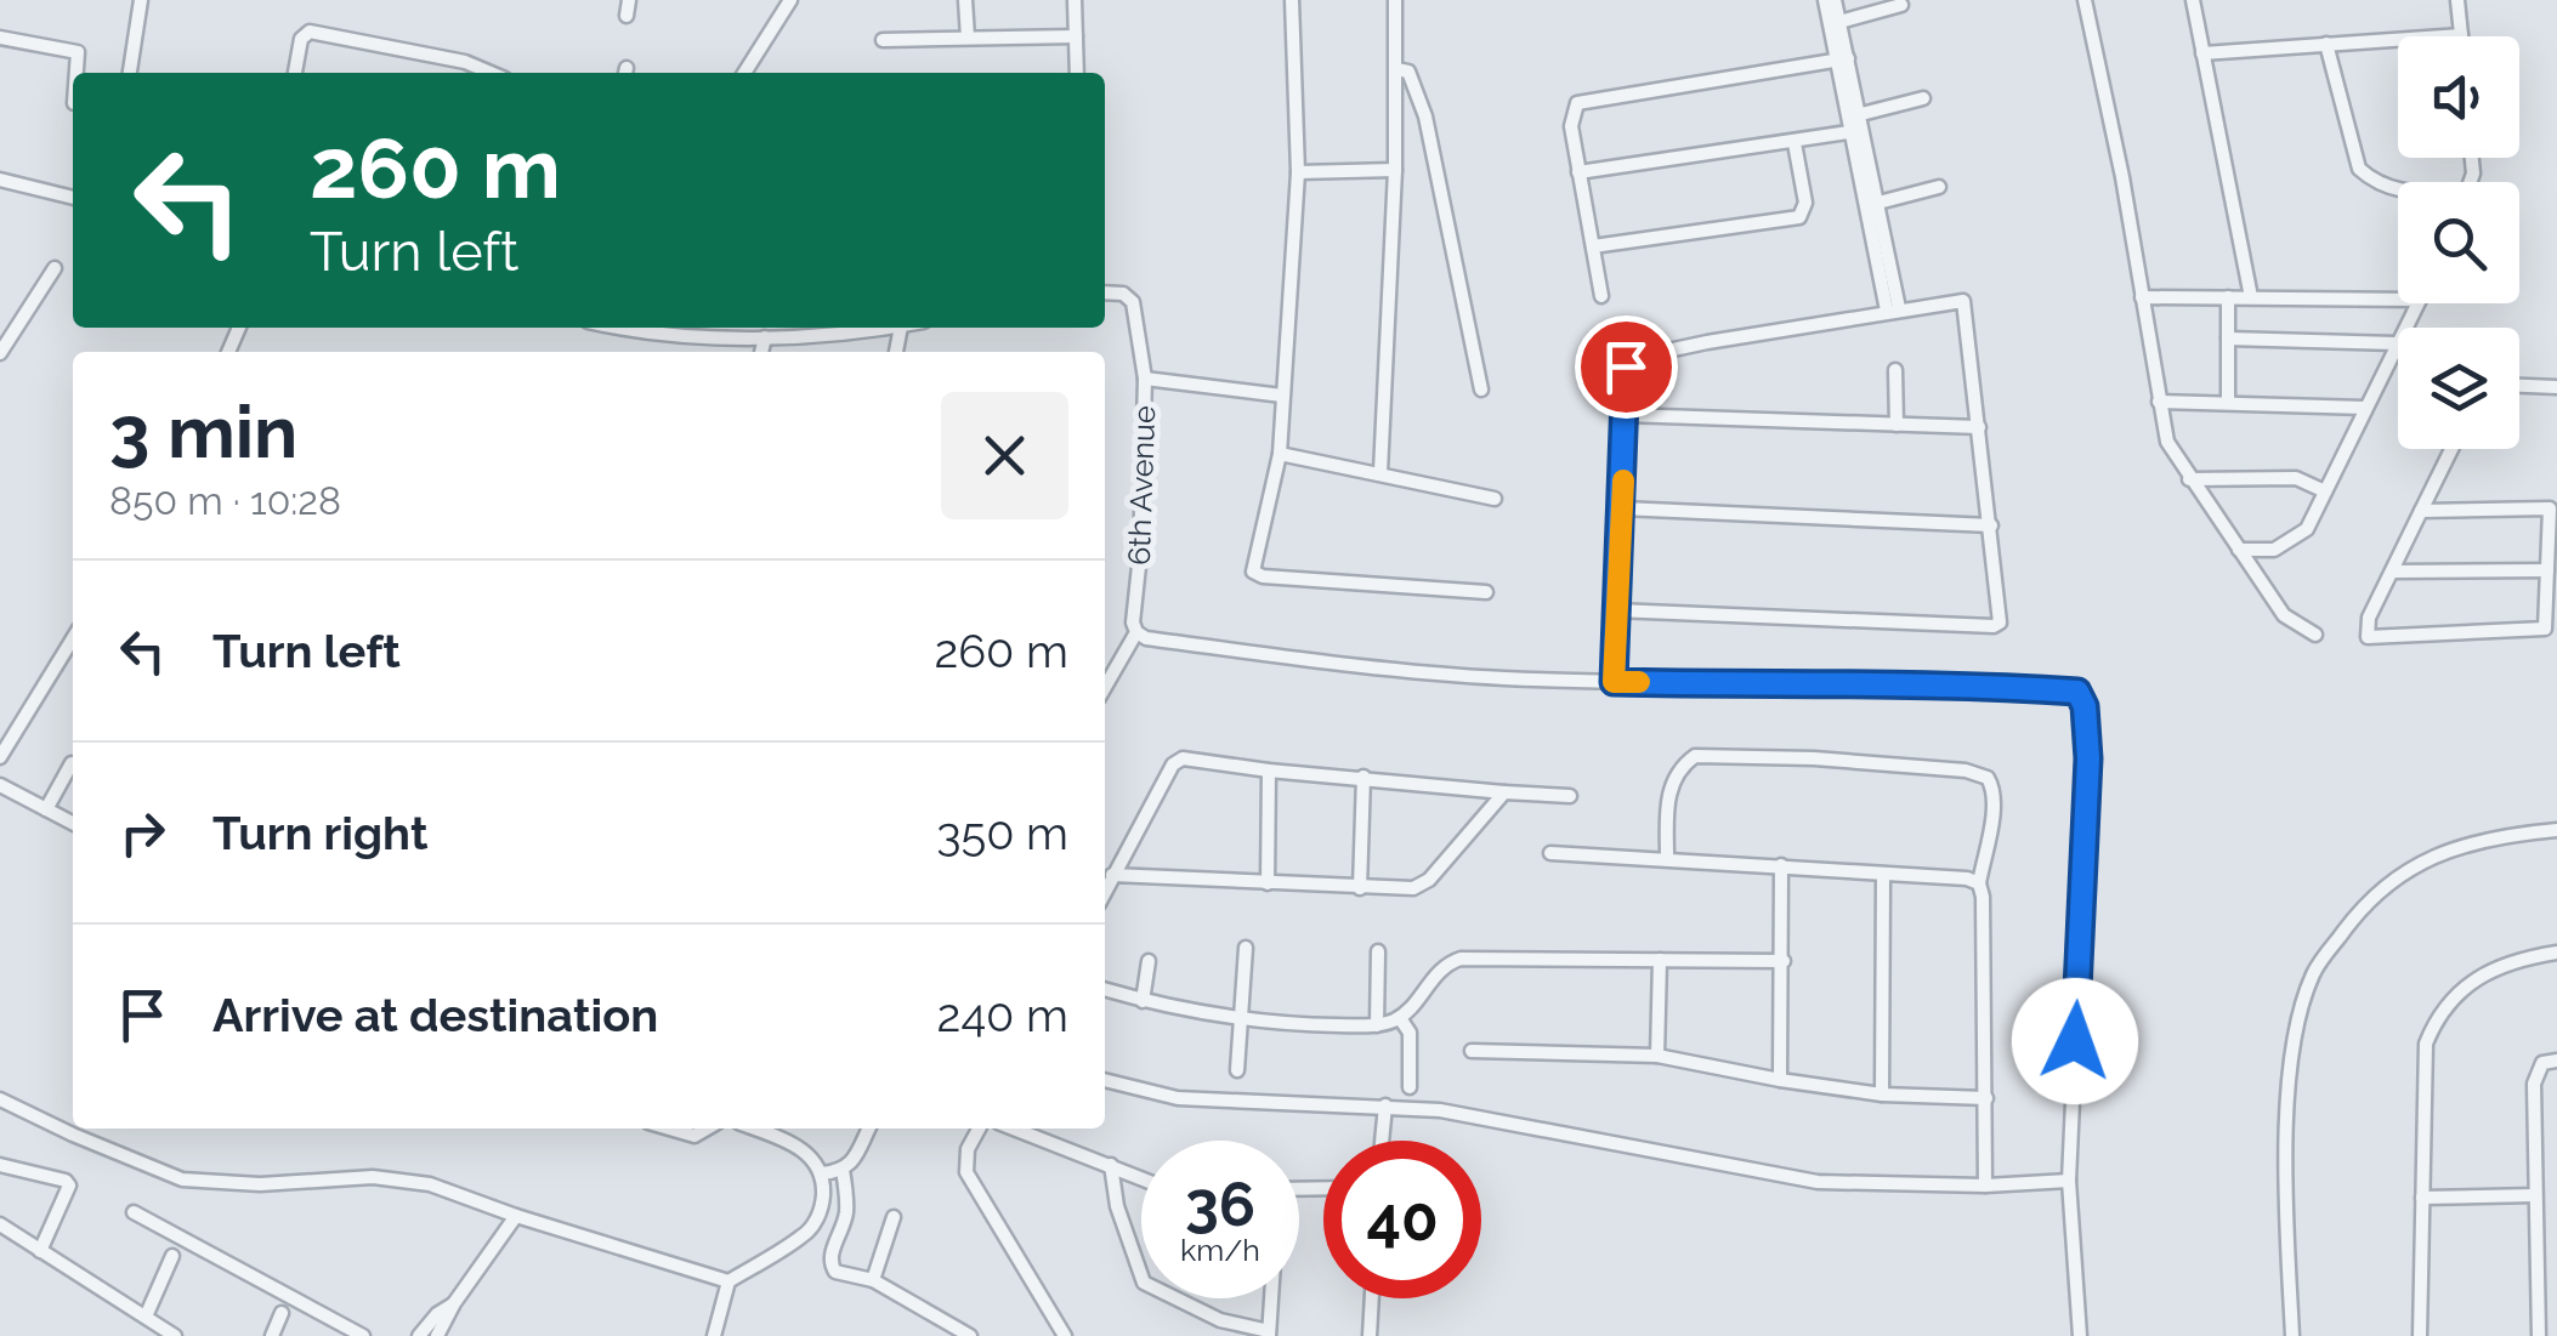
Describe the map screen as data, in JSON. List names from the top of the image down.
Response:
{
  "streets": {
    "street": ["6th Avenue"]
  },
  "page": {
    "turn": ["260 m", "Turn left"],
    "heading": ["3 min", "850 m · 10:28"],
    "list": [
      {
        "name": "Turn left",
        "value": "260 m"
      },
      {
        "name": "Turn right",
        "value": "350 m"
      },
      {
        "name": "Arrive at destination",
        "value": "240 m"
      }
    ],
    "speed": "36 km/h",
    "limit": "40"
  }
}
